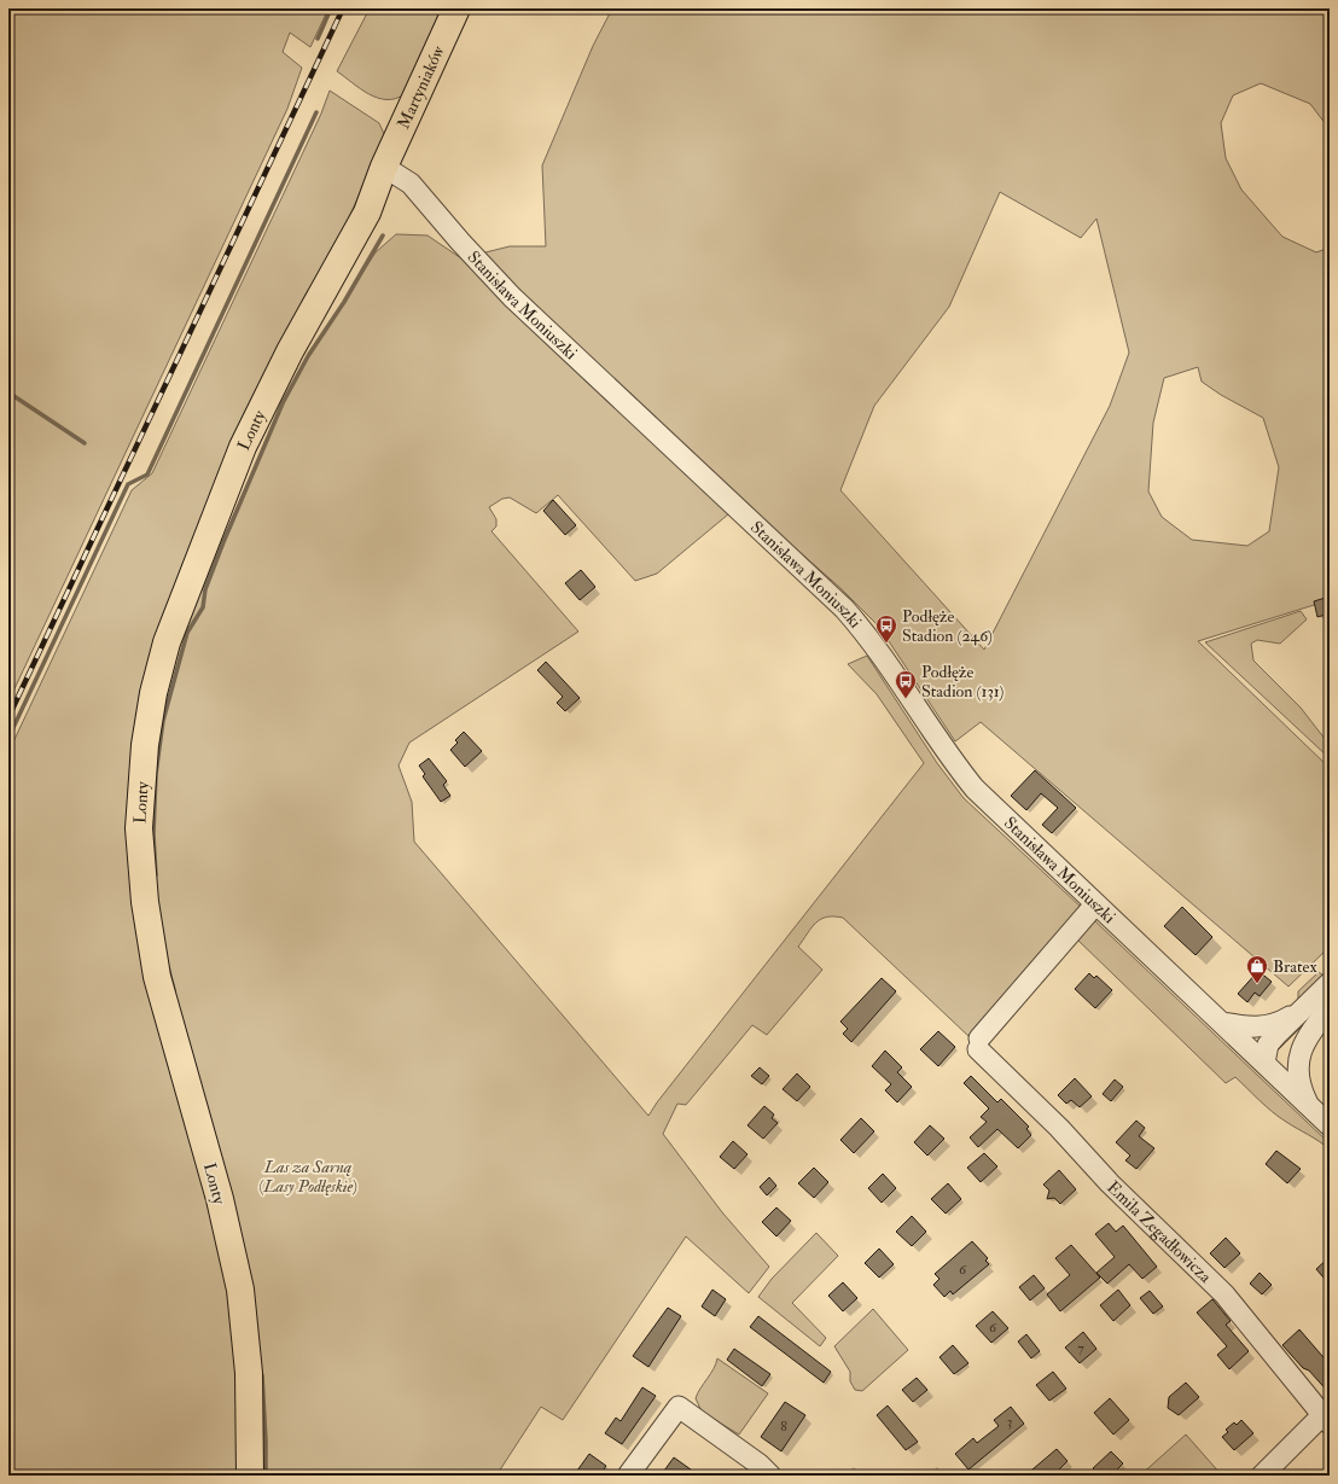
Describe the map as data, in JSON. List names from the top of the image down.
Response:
{
  "streets": {
    "main road": ["Martyniaków", "Lonty"],
    "street": ["Stanisława Moniuszki", "Emila Zegadłowicza"]
  },
  "crossings": [
    ["Martyniaków", "Stanisława Moniuszki"],
    ["Martyniaków", "Lonty"],
    ["Stanisława Moniuszki", "Lonty"],
    ["Stanisława Moniuszki", "Emila Zegadłowicza"]
  ],
  "parks": ["Las za Sarną (Lasy Podłęskie)"],
  "places": {
    "bus stop": ["Podłęże Stadion (246)", "Podłęże Stadion (131)"],
    "shop": ["Bratex"]
  },
  "house_numbers": [
    "6",
    "6",
    "7",
    "3",
    "8"
  ]
}
